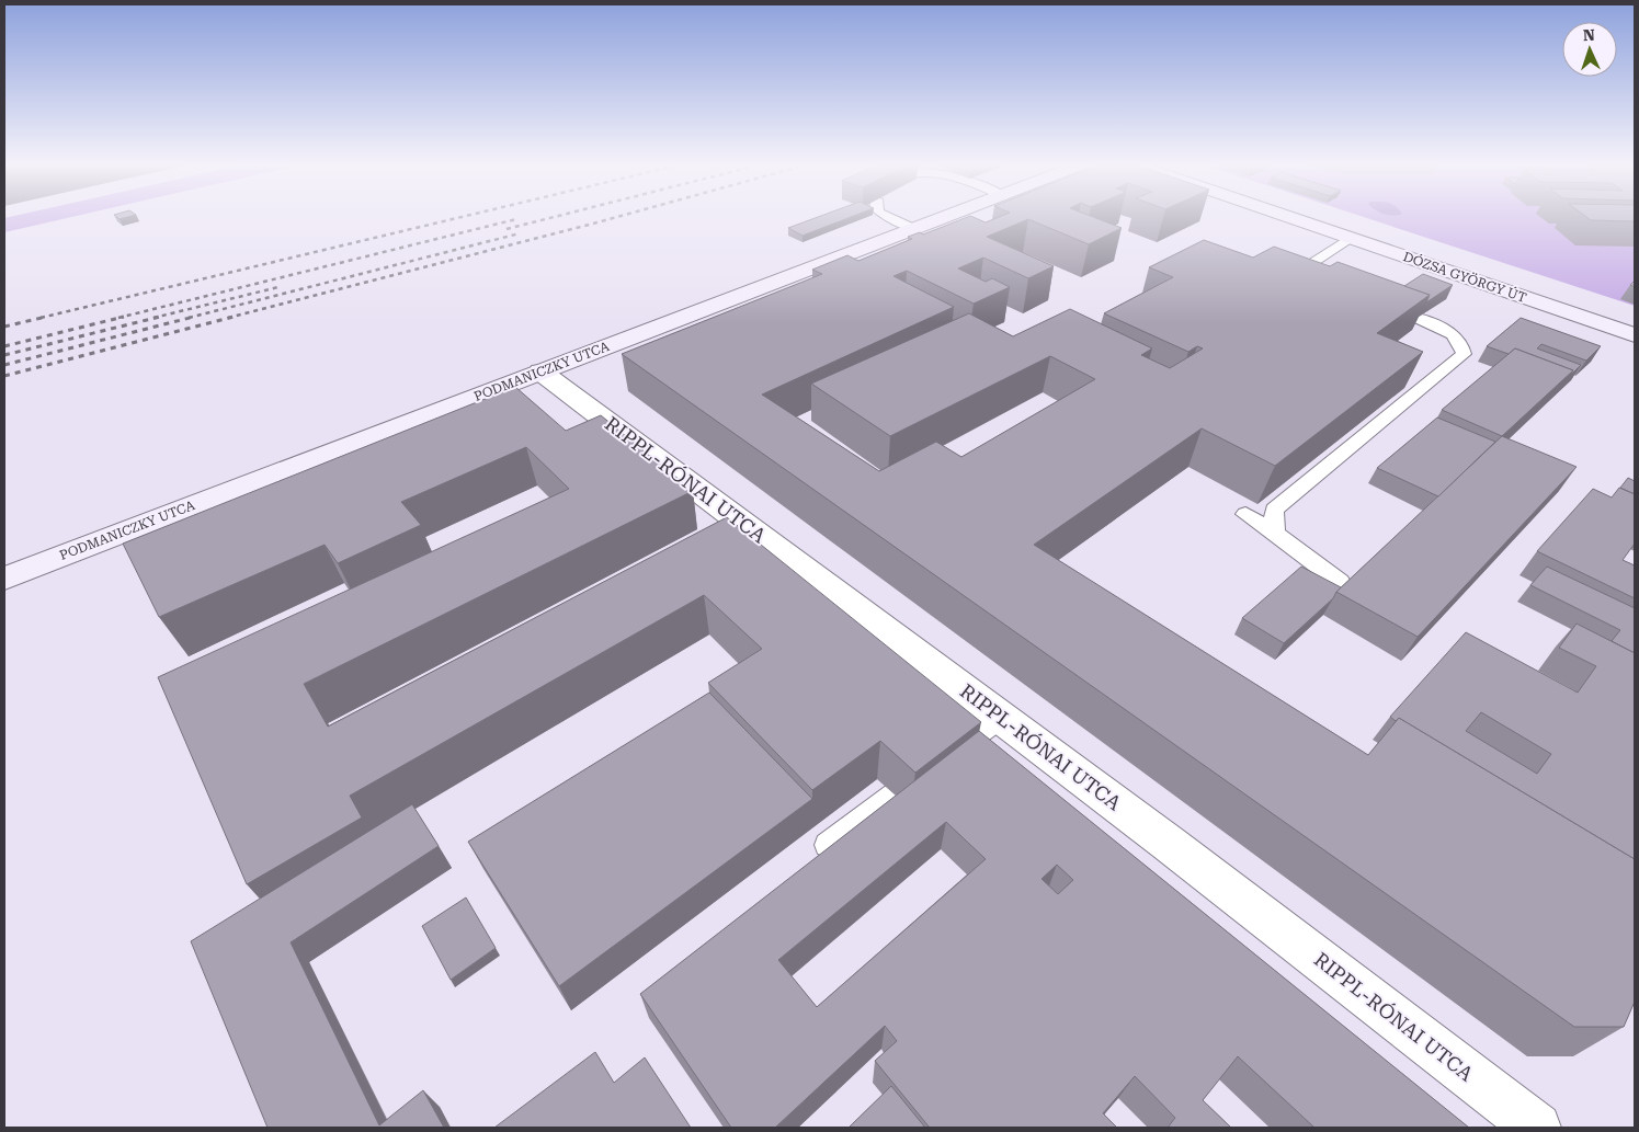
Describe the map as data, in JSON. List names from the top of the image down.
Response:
{
  "streets": {
    "street": ["DÓZSA GYÖRGY ÚT", "PODMANICZKY UTCA", "RIPPL-RÓNAI UTCA"]
  },
  "crossings": [
    ["PODMANICZKY UTCA", "RIPPL-RÓNAI UTCA"]
  ],
  "north": "top"
}
